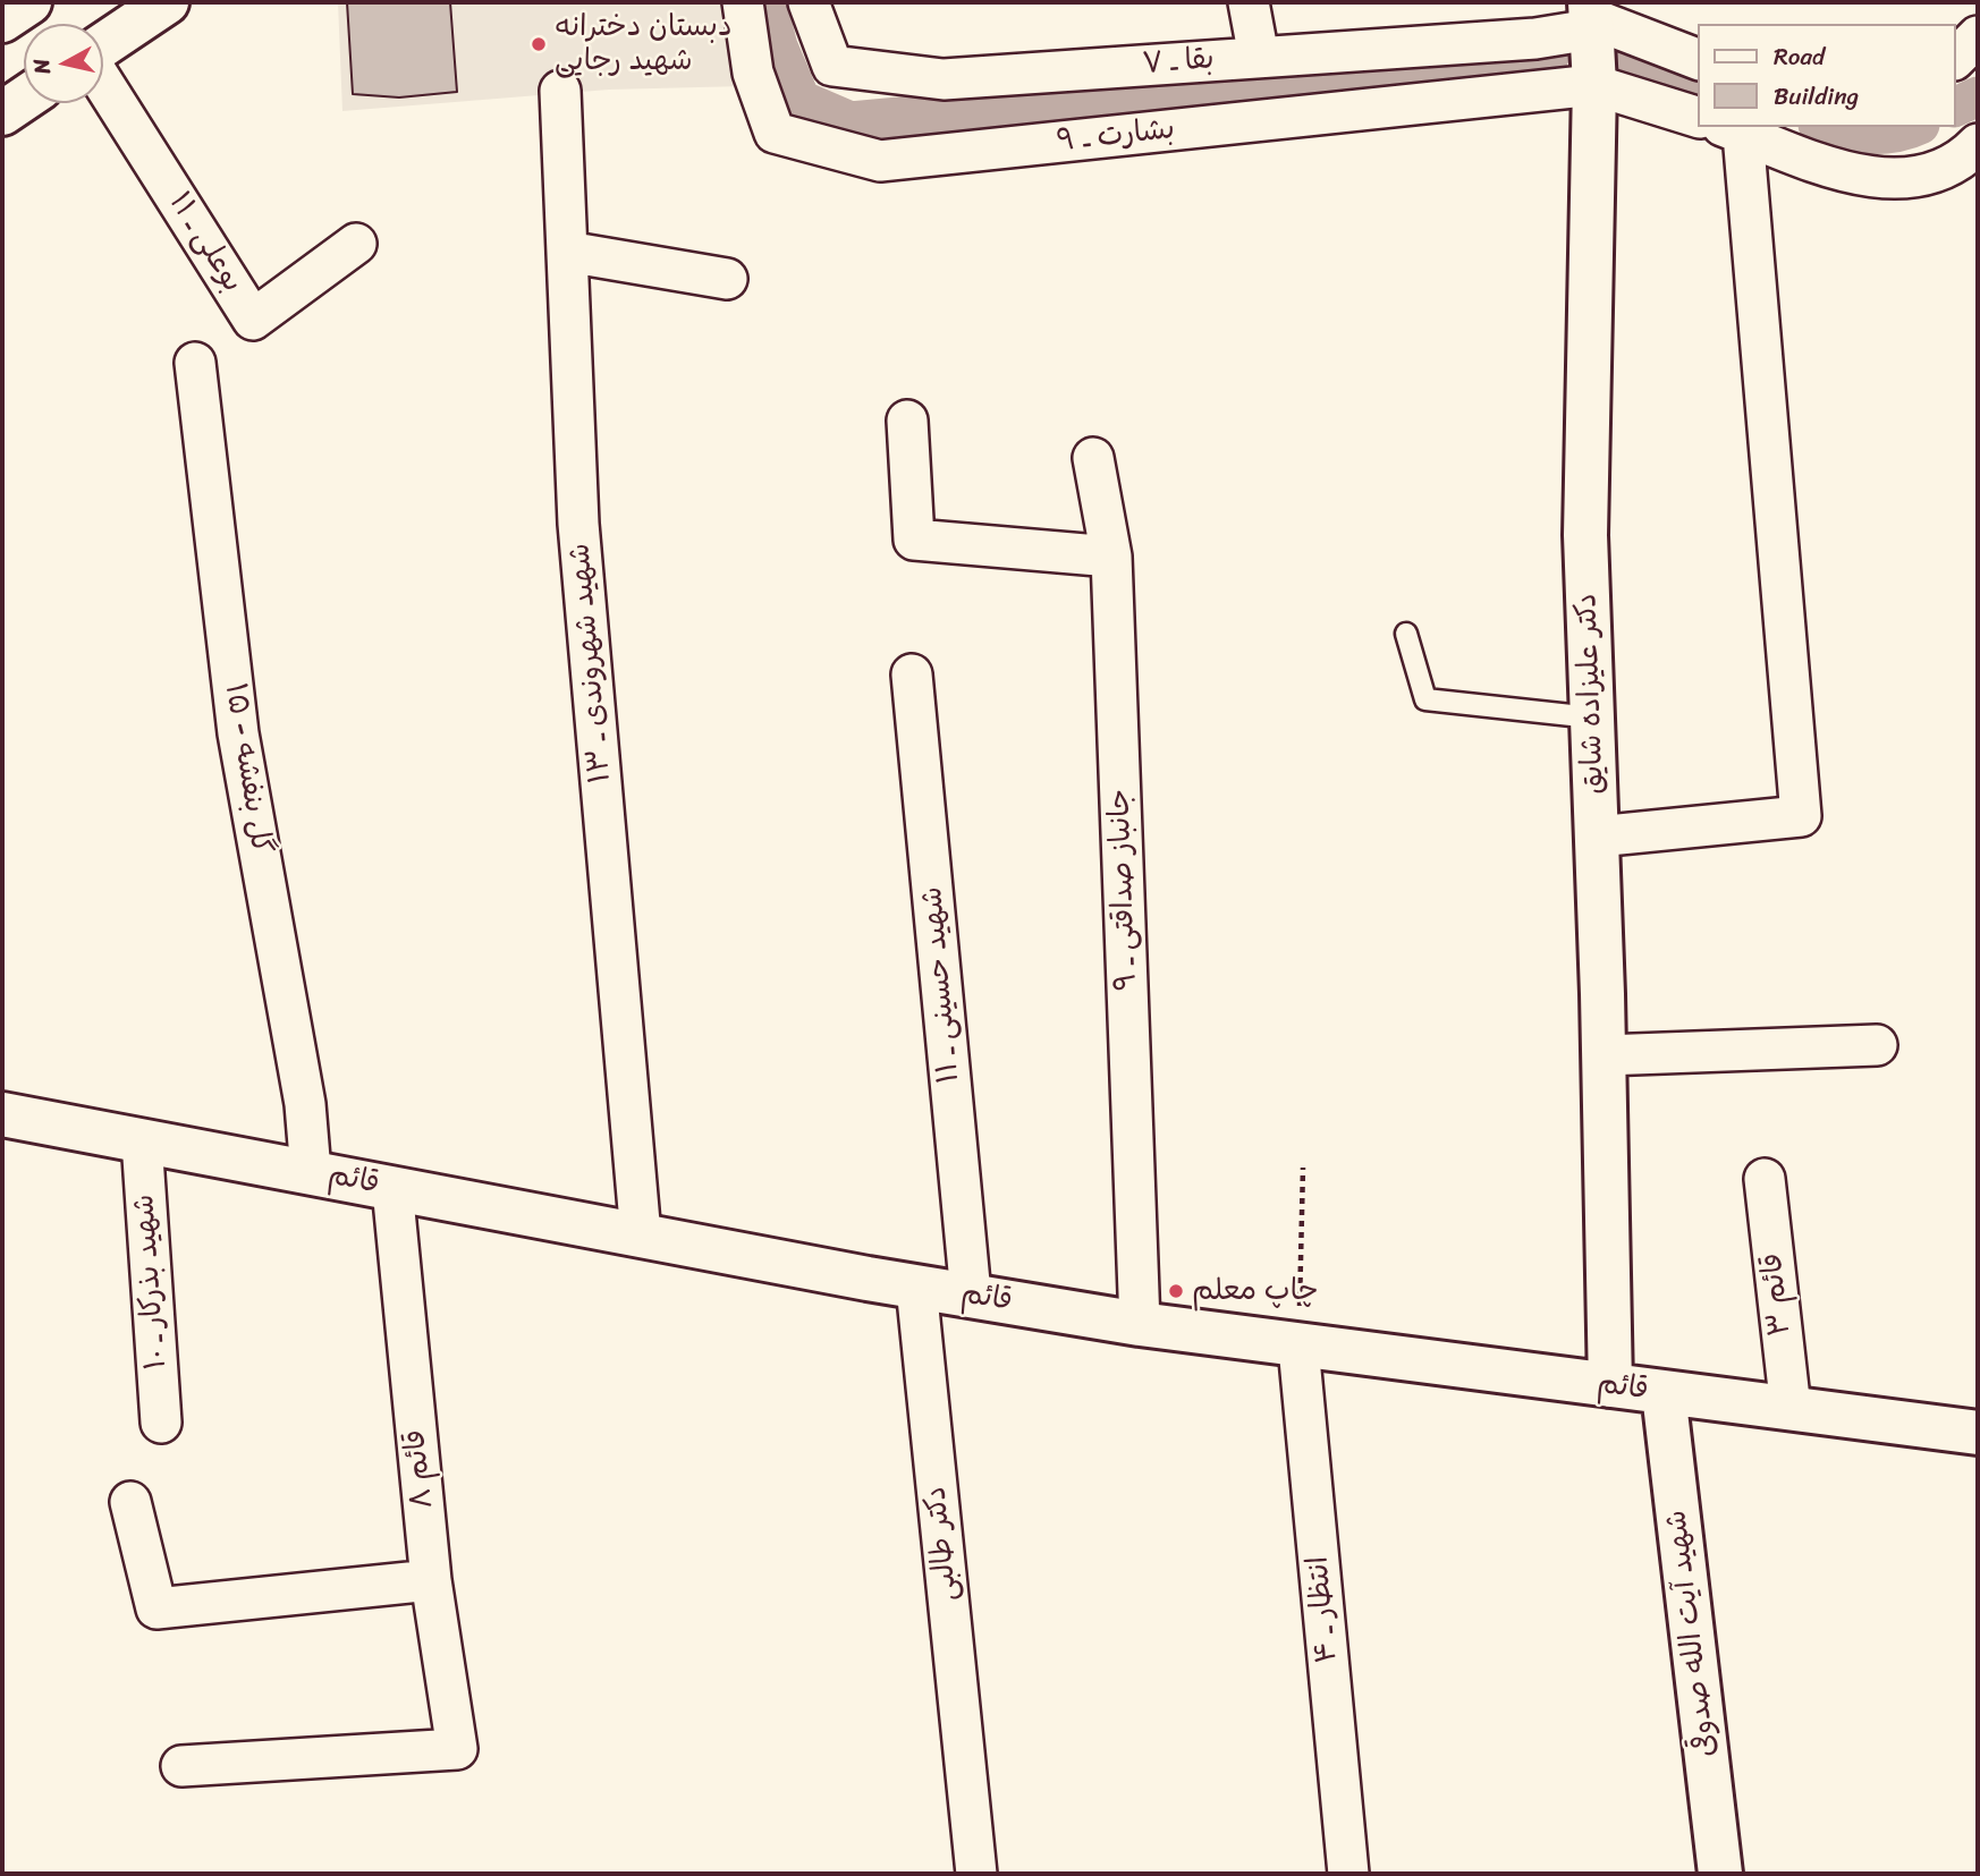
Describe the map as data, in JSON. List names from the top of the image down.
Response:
{
  "streets": {
    "street": [
      "بقا ـ ۷",
      "بشارت ـ ۹",
      "بوعلی ـ ۱۱",
      "شهید شهروندی ـ ۱۳",
      "دکتر علیزاده شایق",
      "گل بنفشه - ۱۵",
      "جانباز صداقتی ـ ۹",
      "شهید حسینی ـ ۱۱",
      "قائم",
      "شهید بذرکار ـ ۱۰",
      "قائم ۳",
      "قائم ۸",
      "دکتر طالبی",
      "انتظار ـ ۴",
      "شهید آیت الله صدوقی"
    ]
  },
  "crossings": [
    ["بقا ـ ۷", "دکتر علیزاده شایق"],
    ["بشارت ـ ۹", "دکتر علیزاده شایق"],
    ["شهید شهروندی ـ ۱۳", "قائم"],
    ["دکتر علیزاده شایق", "قائم"],
    ["گل بنفشه - ۱۵", "قائم"],
    ["جانباز صداقتی ـ ۹", "قائم"],
    ["شهید حسینی ـ ۱۱", "قائم"],
    ["قائم", "شهید بذرکار ـ ۱۰"],
    ["قائم", "قائم ۳"],
    ["قائم", "قائم ۸"],
    ["قائم", "دکتر طالبی"],
    ["قائم", "انتظار ـ ۴"],
    ["قائم", "شهید آیت الله صدوقی"]
  ],
  "places": ["دبستان دخترانه شهید رجایی", "چاپ معلم"],
  "legend": ["Road", "Building"],
  "north": "left"
}
